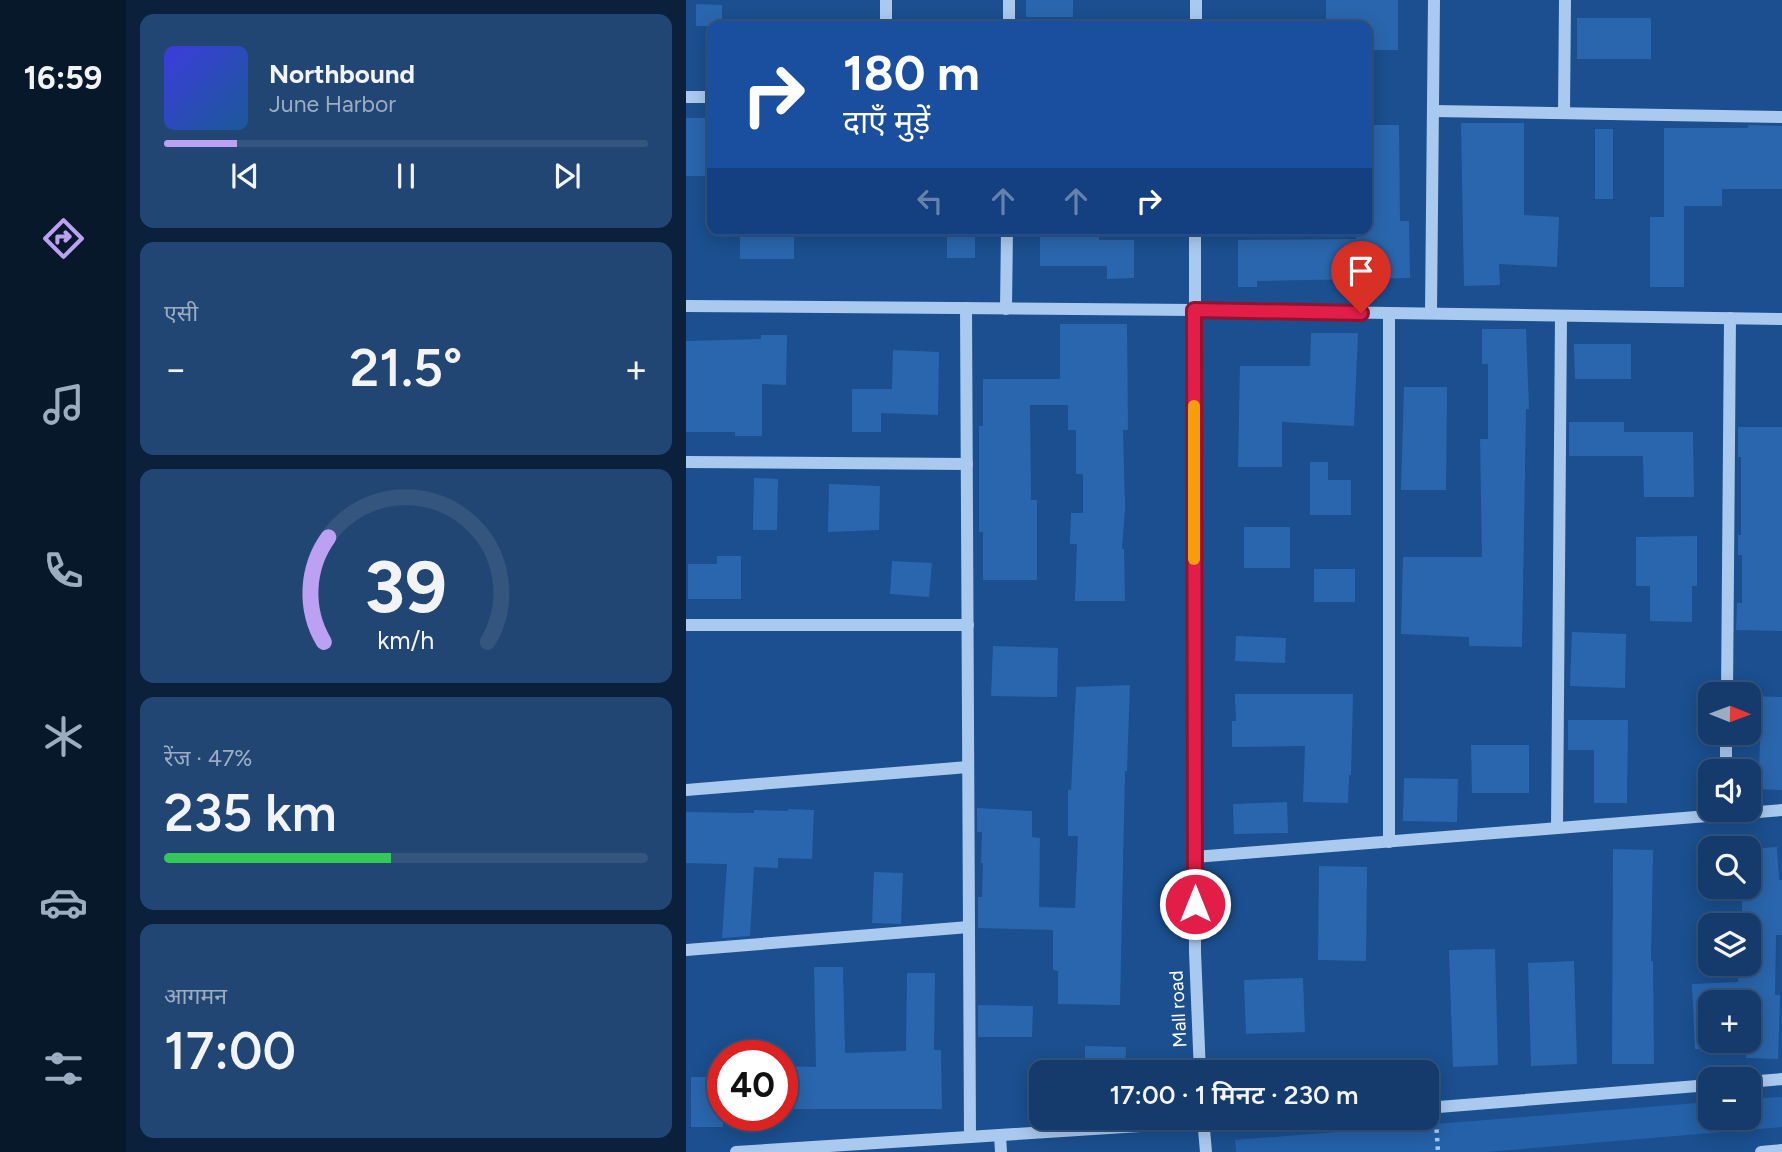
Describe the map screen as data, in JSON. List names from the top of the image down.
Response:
{
  "streets": {
    "street": ["Mall road"]
  },
  "north": "right",
  "page": {
    "tabs": "16:59",
    "turn": ["180 m", "दाएँ मुड़ें"],
    "song": ["Northbound", "June Harbor"],
    "tile": [
      "एसी",
      ["रेंज · 47%", "235 km"],
      ["आगमन", "17:00"]
    ],
    "heat": ["−", "21.5°", "+"],
    "map_buttons": ["+", "−"],
    "limit": "40",
    "trip": "17:00 · 1 मिनट · 230 m",
    "gauge": ["39", "km/h"]
  }
}
